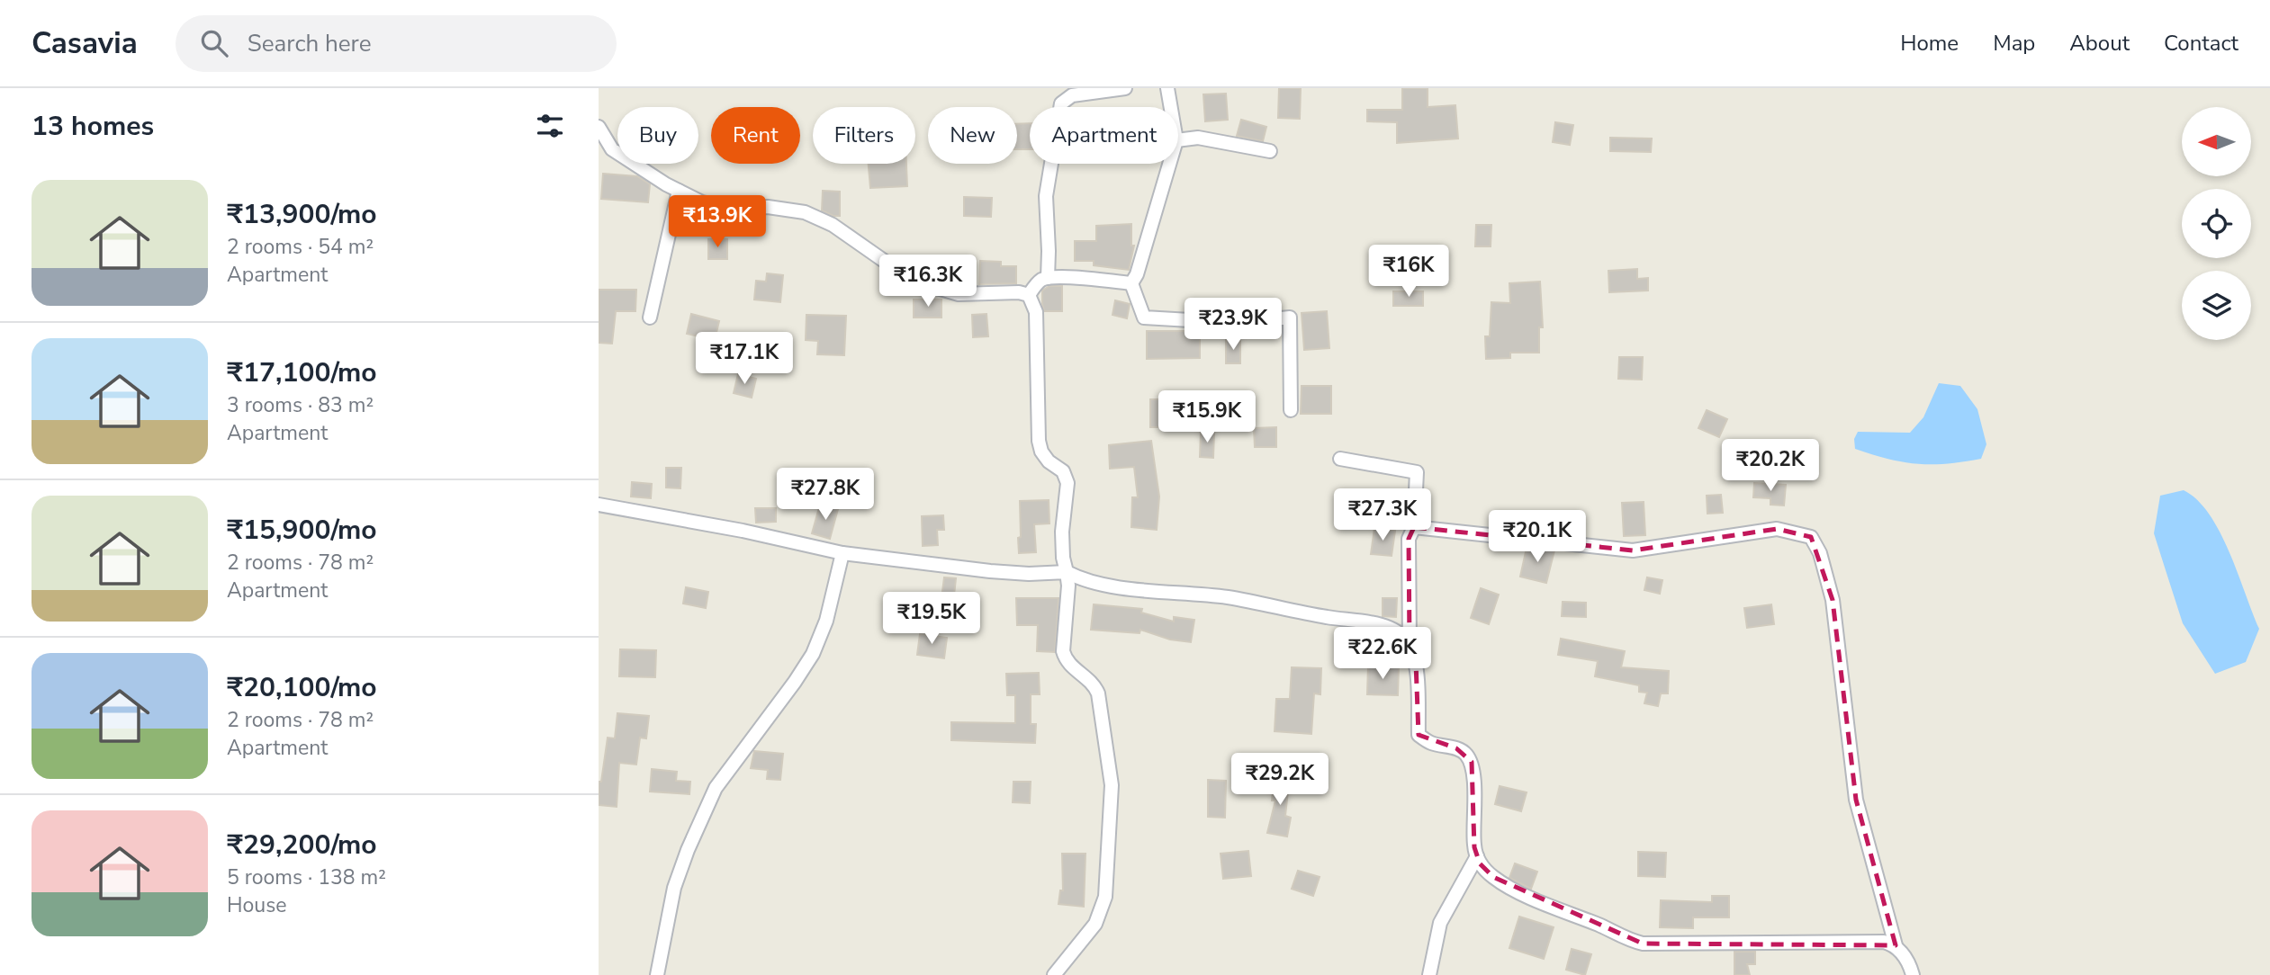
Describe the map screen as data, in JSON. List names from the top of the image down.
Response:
{
  "north": "left",
  "page": {
    "header": "Casavia",
    "search": "Search here",
    "nav": [
      "Home",
      "Map",
      "About",
      "Contact"
    ],
    "heading": "13 homes",
    "chip": [
      "Buy",
      "Rent",
      "Filters",
      "New",
      "Apartment"
    ],
    "list": [
      {
        "name": "₹13,900/mo",
        "note": "2 rooms · 54 m² · Apartment"
      },
      {
        "name": "₹17,100/mo",
        "note": "3 rooms · 83 m² · Apartment"
      },
      {
        "name": "₹15,900/mo",
        "note": "2 rooms · 78 m² · Apartment"
      },
      {
        "name": "₹20,100/mo",
        "note": "2 rooms · 78 m² · Apartment"
      },
      {
        "name": "₹29,200/mo",
        "note": "5 rooms · 138 m² · House"
      }
    ],
    "price": [
      "₹13.9K",
      "₹16K",
      "₹16.3K",
      "₹23.9K",
      "₹17.1K",
      "₹15.9K",
      "₹20.2K",
      "₹27.8K",
      "₹27.3K",
      "₹20.1K",
      "₹19.5K",
      "₹22.6K",
      "₹29.2K"
    ]
  }
}
